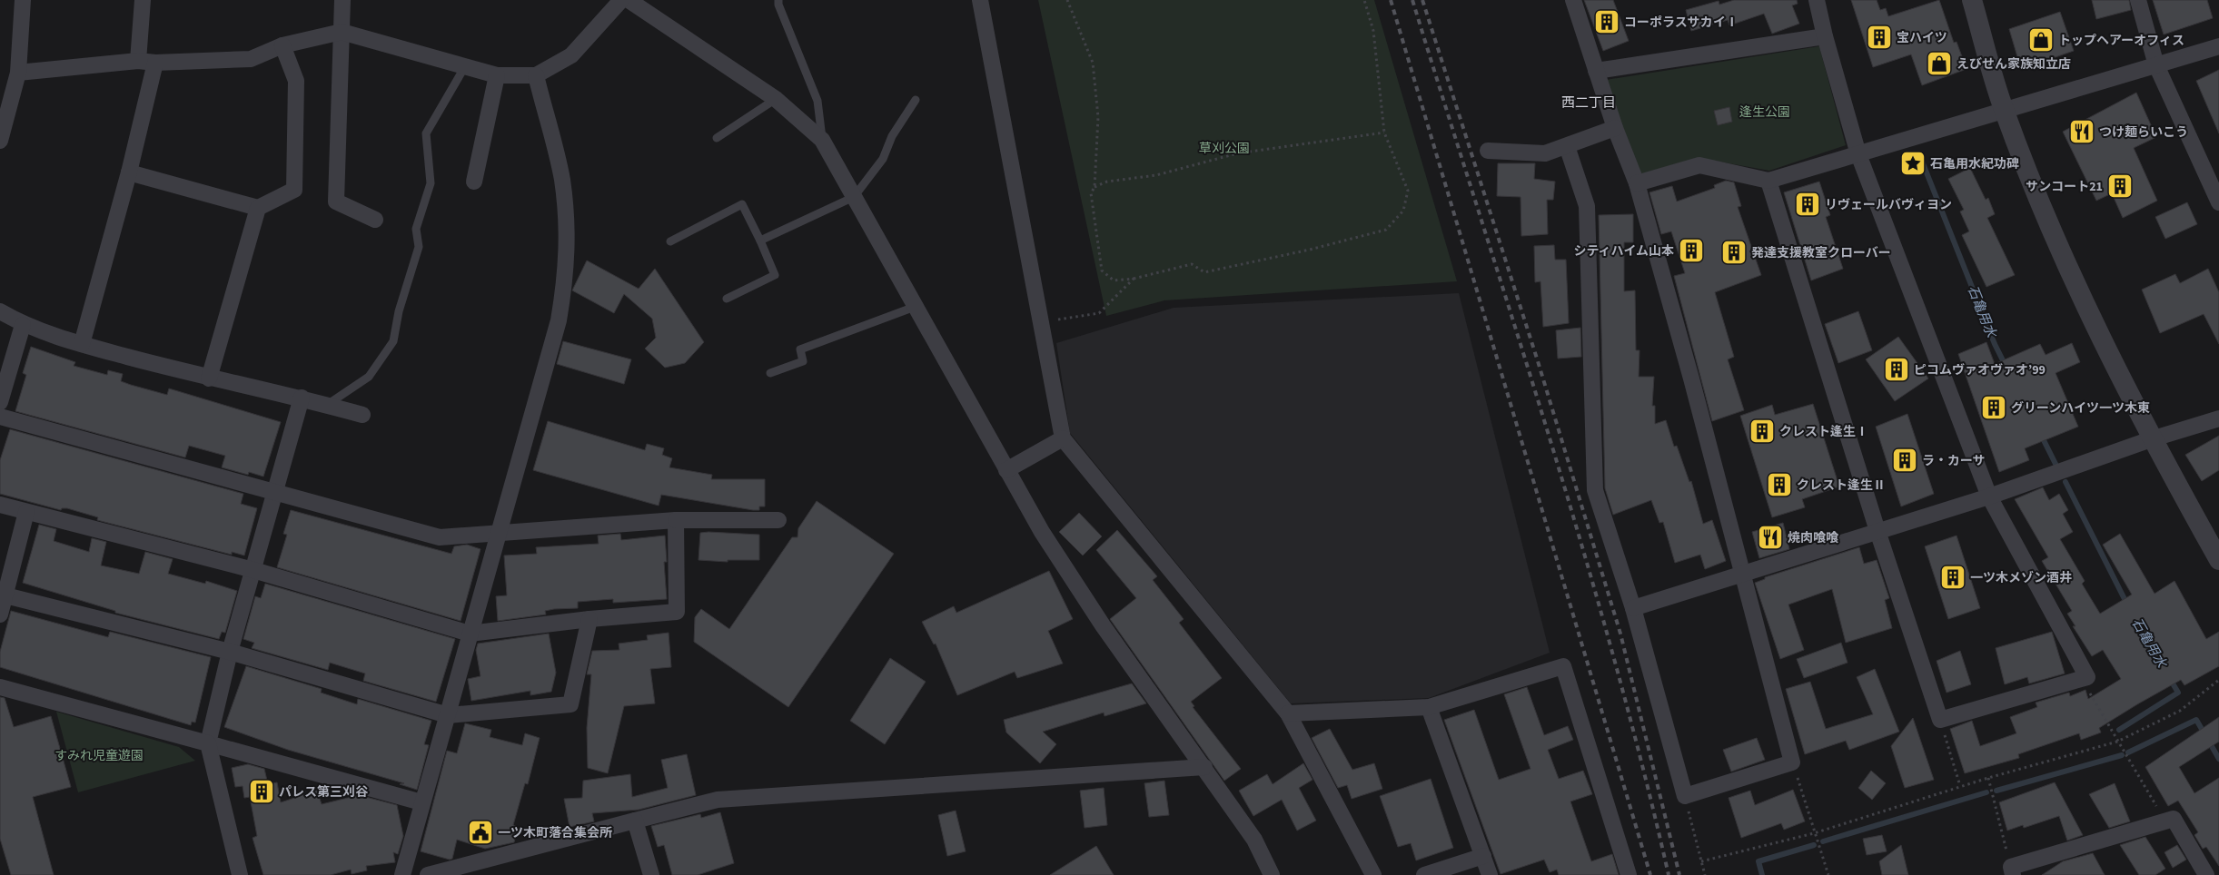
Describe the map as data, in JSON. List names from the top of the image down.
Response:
{
  "districts": ["西二丁目"],
  "water": ["石亀用水"],
  "parks": ["逢生公園", "草刈公園", "すみれ児童遊園"],
  "places": {
    "building": [
      "コーポラスサカイⅠ",
      "宝ハイツ",
      "サンコート21",
      "リヴェールバヴィヨン",
      "シティハイム山本",
      "発達支援教室クローバー",
      "ピコムヴァオヴァオ’99",
      "グリーンハイツ一ツ木東",
      "クレスト逢生Ⅰ",
      "ラ・カーサ",
      "クレスト逢生Ⅱ",
      "一ツ木メゾン酒井",
      "パレス第三刈谷"
    ],
    "shop": ["トップヘアーオフィス", "えびせん家族知立店"],
    "restaurant": ["つけ麺らいこう", "焼肉喰喰"],
    "place": ["石亀用水紀功碑"],
    "public building": ["一ツ木町落合集会所"]
  }
}
